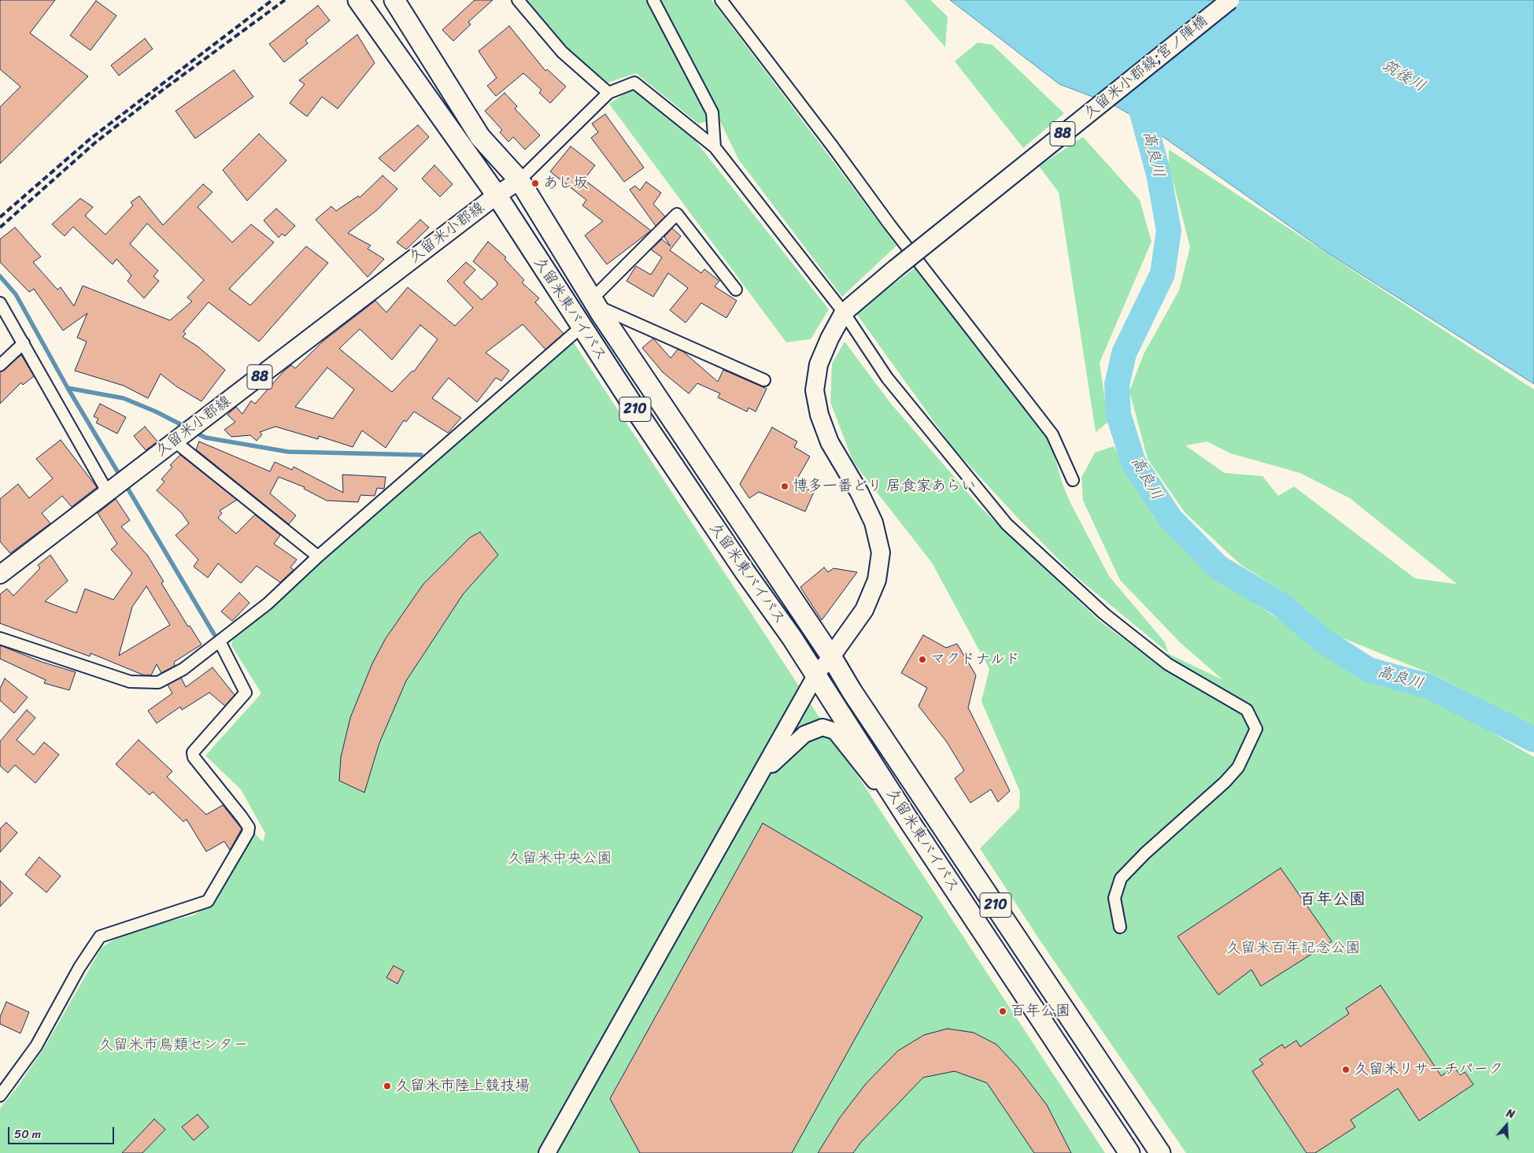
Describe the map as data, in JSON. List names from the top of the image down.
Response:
{
  "streets": {
    "highway": ["久留米東バイパス", "210"],
    "main road": ["久留米小郡線;宮ノ陣橋", "88", "久留米小郡線"]
  },
  "crossings": [
    ["久留米小郡線;宮ノ陣橋", "88"],
    ["88", "久留米東バイパス"],
    ["久留米小郡線", "久留米東バイパス"]
  ],
  "districts": ["百年公園"],
  "water": ["筑後川", "高良川"],
  "parks": ["久留米中央公園", "久留米百年記念公園", "久留米市鳥類センター"],
  "places": [
    "あじ坂",
    "博多一番どり 居食家あらい",
    "マクドナルド",
    "百年公園",
    "久留米リサーチパーク",
    "久留米市陸上競技場"
  ],
  "scale_bar": "50 m",
  "north": "top"
}
